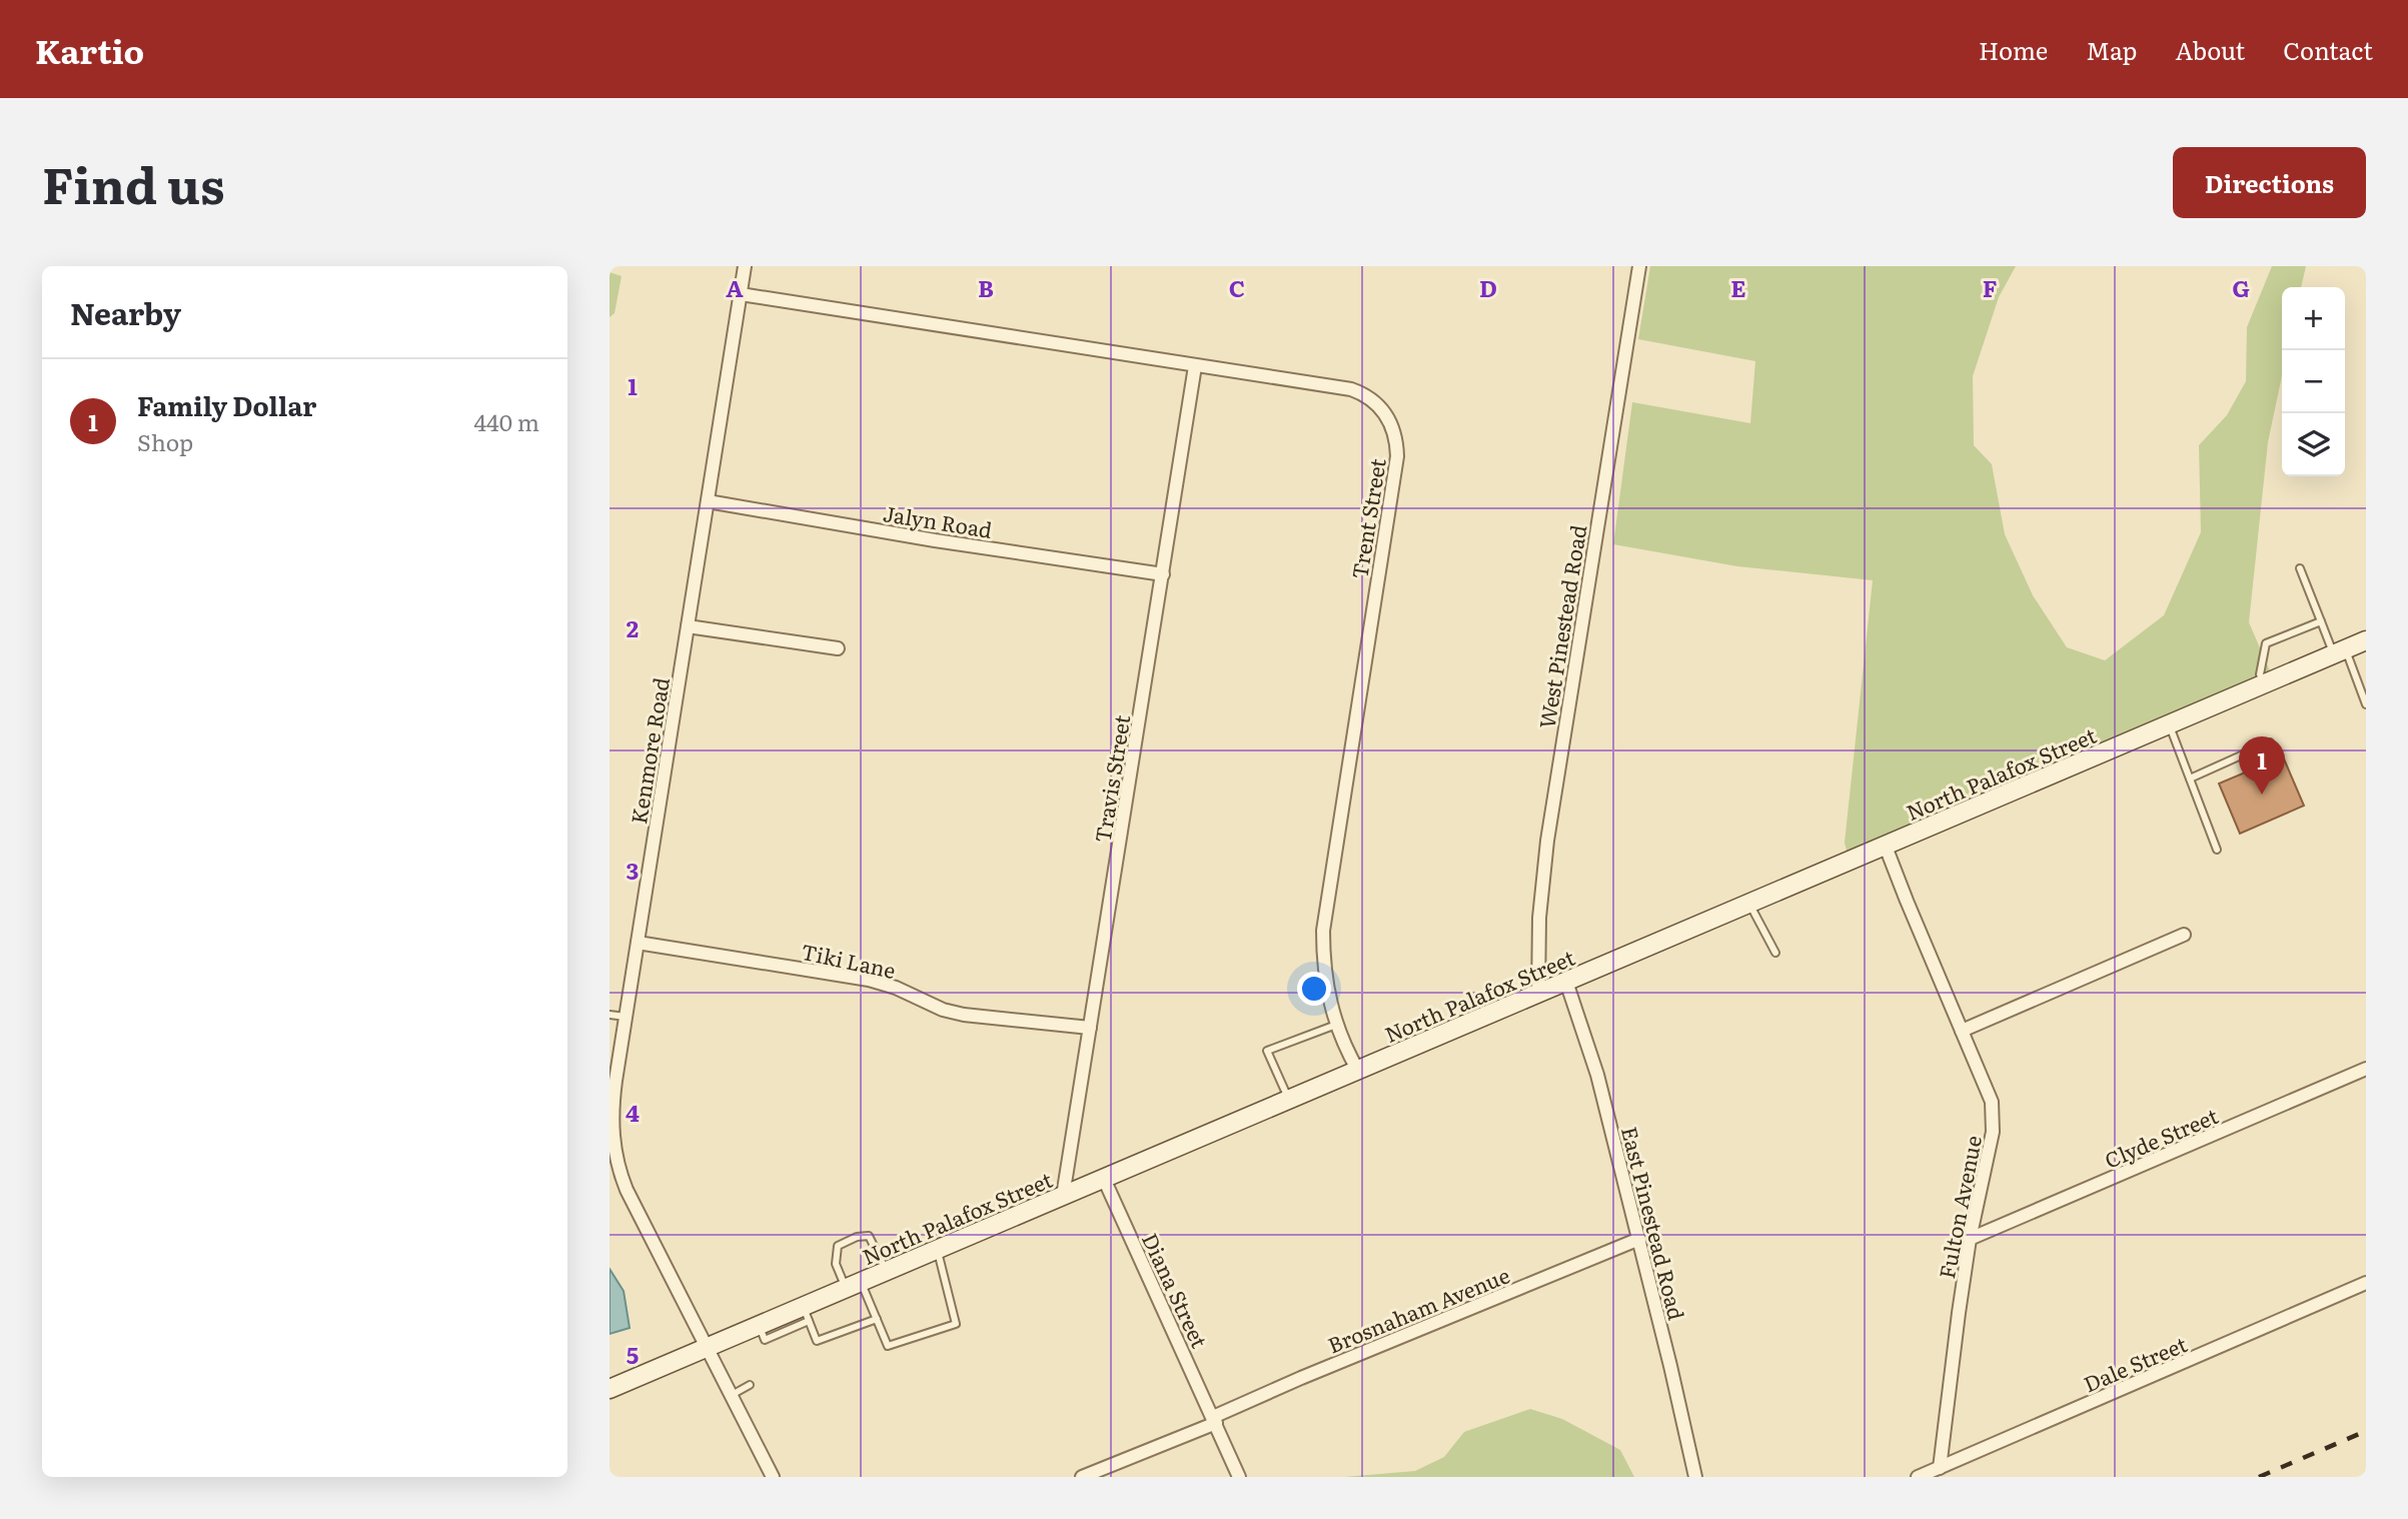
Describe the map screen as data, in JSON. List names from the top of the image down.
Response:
{
  "streets": {
    "main road": ["North Palafox Street"],
    "street": [
      "Trent Street",
      "Jalyn Road",
      "West Pinestead Road",
      "Kenmore Road",
      "Travis Street",
      "Tiki Lane",
      "Clyde Street",
      "Fulton Avenue",
      "East Pinestead Road",
      "Diana Street",
      "Brosnaham Avenue",
      "Dale Street"
    ]
  },
  "crossings": [
    ["Trent Street", "Kenmore Road"],
    ["Trent Street", "North Palafox Street"],
    ["Trent Street", "Travis Street"],
    ["Jalyn Road", "Kenmore Road"],
    ["Jalyn Road", "Travis Street"],
    ["West Pinestead Road", "North Palafox Street"],
    ["Kenmore Road", "North Palafox Street"],
    ["Kenmore Road", "Tiki Lane"],
    ["North Palafox Street", "Travis Street"],
    ["North Palafox Street", "Fulton Avenue"],
    ["North Palafox Street", "East Pinestead Road"],
    ["North Palafox Street", "Diana Street"],
    ["Travis Street", "Tiki Lane"],
    ["Clyde Street", "Fulton Avenue"],
    ["Fulton Avenue", "Dale Street"],
    ["East Pinestead Road", "Brosnaham Avenue"],
    ["Diana Street", "Brosnaham Avenue"]
  ],
  "page": {
    "header": "Kartio",
    "nav": [
      "Home",
      "Map",
      "About",
      "Contact"
    ],
    "title": "Find us",
    "buttons": "Directions",
    "heading": "Nearby",
    "map_buttons": ["+", "−"],
    "list": [
      {
        "mark": "1",
        "name": "Family Dollar",
        "note": "Shop",
        "value": "440 m"
      }
    ],
    "pins": "1"
  },
  "grid": {
    "columns": [
      "A",
      "B",
      "C",
      "D",
      "E",
      "F",
      "G"
    ],
    "rows": [
      "1",
      "2",
      "3",
      "4",
      "5"
    ]
  }
}
